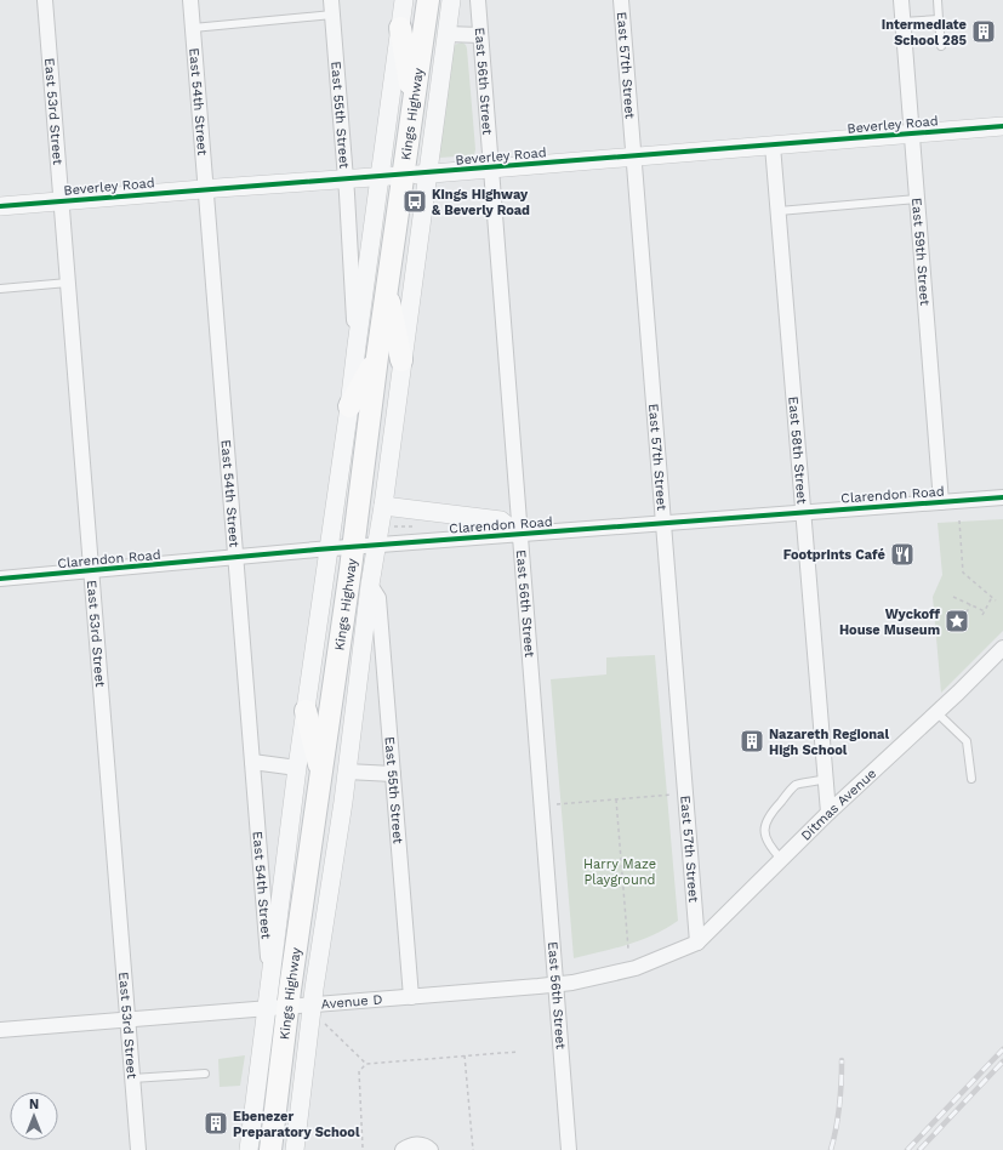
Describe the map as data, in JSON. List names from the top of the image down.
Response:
{
  "streets": {
    "main road": ["Kings Highway"],
    "street": [
      "East 57th Street",
      "East 56th Street",
      "East 54th Street",
      "East 53rd Street",
      "East 55th Street",
      "Beverley Road",
      "East 59th Street",
      "East 58th Street",
      "Clarendon Road",
      "Ditmas Avenue",
      "Avenue D"
    ]
  },
  "crossings": [
    ["East 57th Street", "Beverley Road"],
    ["East 57th Street", "Clarendon Road"],
    ["East 57th Street", "Ditmas Avenue"],
    ["East 57th Street", "Avenue D"],
    ["East 56th Street", "Beverley Road"],
    ["East 56th Street", "Clarendon Road"],
    ["East 56th Street", "Avenue D"],
    ["East 54th Street", "Kings Highway"],
    ["East 54th Street", "Beverley Road"],
    ["East 54th Street", "Clarendon Road"],
    ["East 53rd Street", "Beverley Road"],
    ["East 53rd Street", "Clarendon Road"],
    ["East 53rd Street", "Avenue D"],
    ["East 55th Street", "Kings Highway"],
    ["East 55th Street", "Beverley Road"],
    ["East 55th Street", "Avenue D"],
    ["Kings Highway", "Beverley Road"],
    ["Kings Highway", "Clarendon Road"],
    ["Kings Highway", "Avenue D"],
    ["Beverley Road", "East 59th Street"],
    ["Beverley Road", "East 58th Street"],
    ["East 59th Street", "Clarendon Road"],
    ["East 58th Street", "Clarendon Road"],
    ["East 58th Street", "Ditmas Avenue"],
    ["Ditmas Avenue", "Avenue D"]
  ],
  "parks": ["Harry Maze Playground"],
  "places": {
    "building": ["Intermediate School 285", "Nazareth Regional High School", "Ebenezer Preparatory School"],
    "bus stop": ["Kings Highway & Beverly Road"],
    "restaurant": ["Footprints Café"],
    "place": ["Wyckoff House Museum"]
  },
  "north": "top"
}
